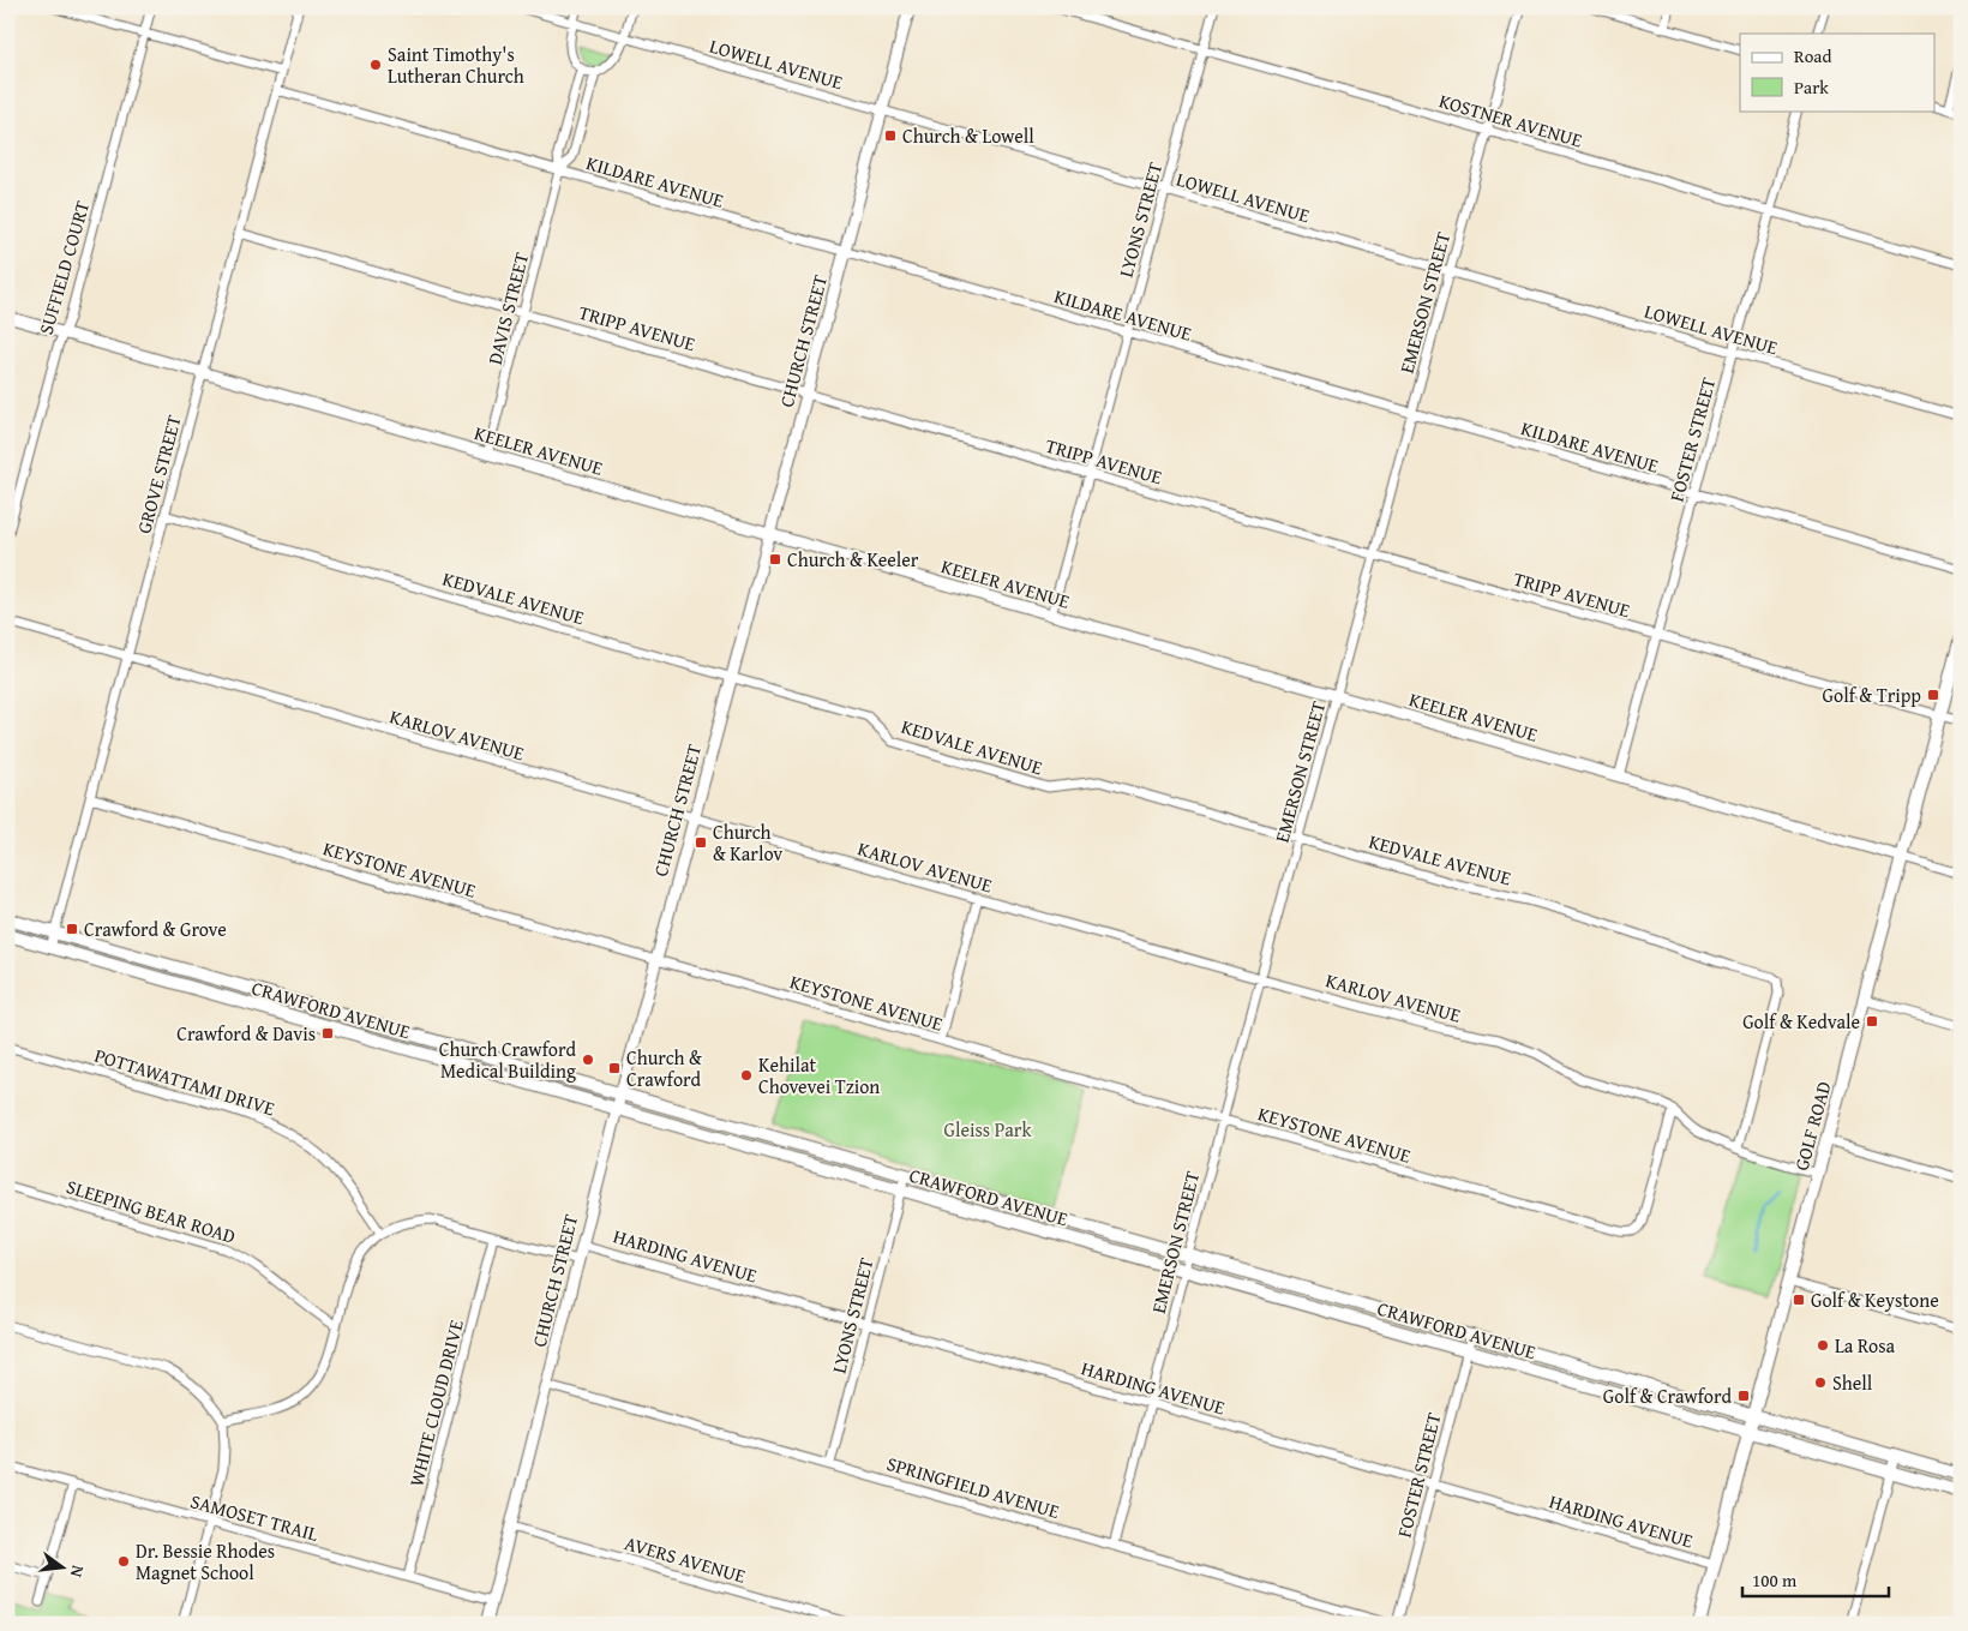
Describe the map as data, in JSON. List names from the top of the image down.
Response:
{
  "streets": {
    "main road": ["CRAWFORD AVENUE", "GOLF ROAD"],
    "street": [
      "LOWELL AVENUE",
      "KOSTNER AVENUE",
      "KILDARE AVENUE",
      "LYONS STREET",
      "SUFFIELD COURT",
      "EMERSON STREET",
      "DAVIS STREET",
      "TRIPP AVENUE",
      "CHURCH STREET",
      "FOSTER STREET",
      "KEELER AVENUE",
      "GROVE STREET",
      "KEDVALE AVENUE",
      "KARLOV AVENUE",
      "KEYSTONE AVENUE",
      "POTTAWATTAMI DRIVE",
      "SLEEPING BEAR ROAD",
      "HARDING AVENUE",
      "WHITE CLOUD DRIVE",
      "SPRINGFIELD AVENUE",
      "SAMOSET TRAIL",
      "AVERS AVENUE"
    ]
  },
  "crossings": [
    ["LOWELL AVENUE", "LYONS STREET"],
    ["LOWELL AVENUE", "EMERSON STREET"],
    ["LOWELL AVENUE", "CHURCH STREET"],
    ["LOWELL AVENUE", "FOSTER STREET"],
    ["KOSTNER AVENUE", "LYONS STREET"],
    ["KOSTNER AVENUE", "EMERSON STREET"],
    ["KOSTNER AVENUE", "FOSTER STREET"],
    ["KILDARE AVENUE", "LYONS STREET"],
    ["KILDARE AVENUE", "EMERSON STREET"],
    ["KILDARE AVENUE", "DAVIS STREET"],
    ["KILDARE AVENUE", "CHURCH STREET"],
    ["KILDARE AVENUE", "FOSTER STREET"],
    ["KILDARE AVENUE", "GROVE STREET"],
    ["LYONS STREET", "TRIPP AVENUE"],
    ["LYONS STREET", "KEELER AVENUE"],
    ["LYONS STREET", "CRAWFORD AVENUE"],
    ["LYONS STREET", "HARDING AVENUE"],
    ["LYONS STREET", "SPRINGFIELD AVENUE"],
    ["SUFFIELD COURT", "KEELER AVENUE"],
    ["EMERSON STREET", "TRIPP AVENUE"],
    ["EMERSON STREET", "KEELER AVENUE"],
    ["EMERSON STREET", "KEDVALE AVENUE"],
    ["EMERSON STREET", "KARLOV AVENUE"],
    ["EMERSON STREET", "KEYSTONE AVENUE"],
    ["EMERSON STREET", "CRAWFORD AVENUE"],
    ["EMERSON STREET", "HARDING AVENUE"],
    ["EMERSON STREET", "SPRINGFIELD AVENUE"],
    ["DAVIS STREET", "TRIPP AVENUE"],
    ["DAVIS STREET", "KEELER AVENUE"],
    ["TRIPP AVENUE", "CHURCH STREET"],
    ["TRIPP AVENUE", "FOSTER STREET"],
    ["TRIPP AVENUE", "GROVE STREET"],
    ["TRIPP AVENUE", "GOLF ROAD"],
    ["CHURCH STREET", "KEELER AVENUE"],
    ["CHURCH STREET", "KEDVALE AVENUE"],
    ["CHURCH STREET", "KARLOV AVENUE"],
    ["CHURCH STREET", "KEYSTONE AVENUE"],
    ["CHURCH STREET", "CRAWFORD AVENUE"],
    ["CHURCH STREET", "HARDING AVENUE"],
    ["CHURCH STREET", "SPRINGFIELD AVENUE"],
    ["CHURCH STREET", "SAMOSET TRAIL"],
    ["CHURCH STREET", "AVERS AVENUE"],
    ["FOSTER STREET", "KEELER AVENUE"],
    ["FOSTER STREET", "CRAWFORD AVENUE"],
    ["FOSTER STREET", "HARDING AVENUE"],
    ["KEELER AVENUE", "GROVE STREET"],
    ["KEELER AVENUE", "GOLF ROAD"],
    ["GROVE STREET", "KEDVALE AVENUE"],
    ["GROVE STREET", "KARLOV AVENUE"],
    ["GROVE STREET", "KEYSTONE AVENUE"],
    ["GROVE STREET", "CRAWFORD AVENUE"],
    ["KEDVALE AVENUE", "KARLOV AVENUE"],
    ["KARLOV AVENUE", "KEYSTONE AVENUE"],
    ["KARLOV AVENUE", "GOLF ROAD"],
    ["CRAWFORD AVENUE", "GOLF ROAD"],
    ["GOLF ROAD", "HARDING AVENUE"],
    ["WHITE CLOUD DRIVE", "SAMOSET TRAIL"]
  ],
  "parks": ["Gleiss Park"],
  "places": {
    "other": [
      "Saint Timothy's Lutheran Church",
      "Church Crawford Medical Building",
      "Kehilat Chovevei Tzion",
      "La Rosa",
      "Shell",
      "Dr. Bessie Rhodes Magnet School"
    ],
    "transit": [
      "Church & Lowell",
      "Church & Keeler",
      "Golf & Tripp",
      "Church & Karlov",
      "Crawford & Grove",
      "Golf & Kedvale",
      "Crawford & Davis",
      "Church & Crawford",
      "Golf & Keystone",
      "Golf & Crawford"
    ]
  },
  "legend": ["Road", "Park"],
  "scale_bar": "100 m",
  "north": "right"
}
